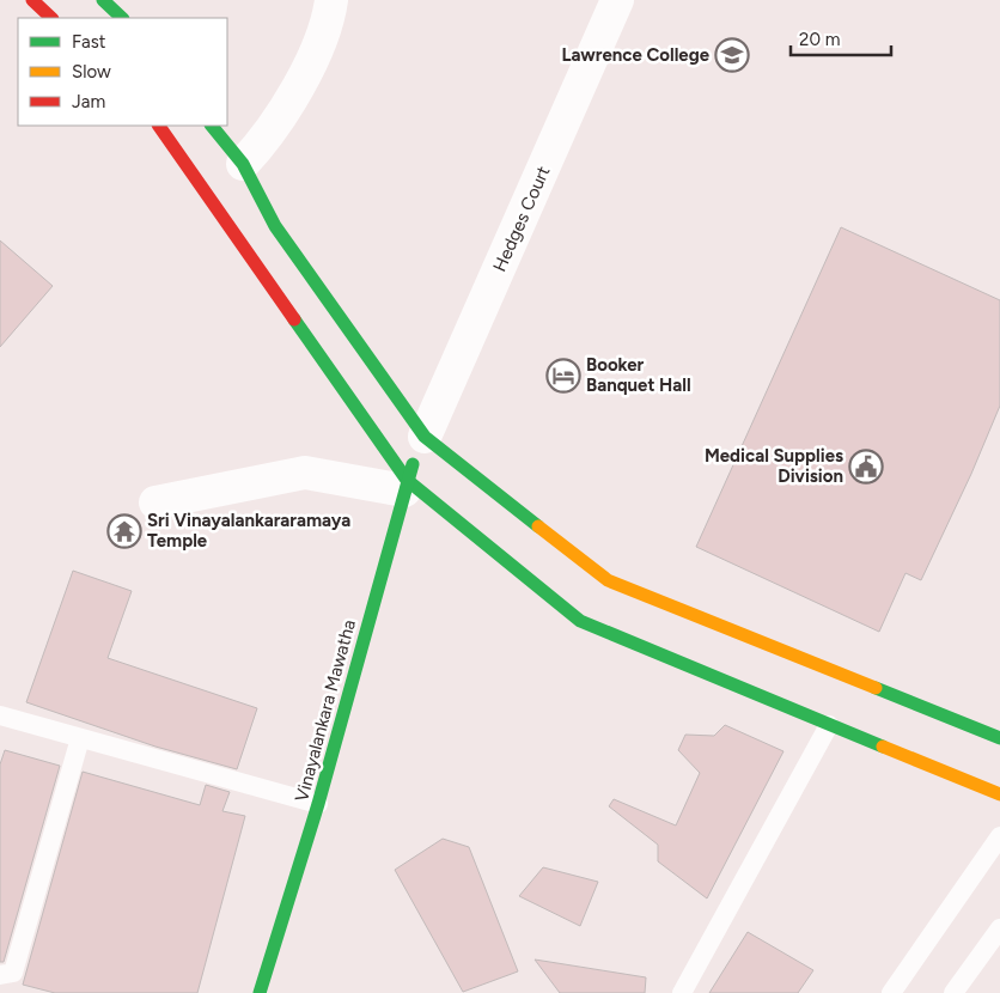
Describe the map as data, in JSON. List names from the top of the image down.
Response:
{
  "streets": {
    "main road": ["Vinayalankara Mawatha"],
    "street": ["Hedges Court"]
  },
  "crossings": [
    ["Hedges Court", "Vinayalankara Mawatha"]
  ],
  "places": {
    "school or university": ["Lawrence College"],
    "hotel": ["Booker Banquet Hall"],
    "public building": ["Medical Supplies Division"],
    "temple": ["Sri Vinayalankararamaya Temple"]
  },
  "legend": ["Fast", "Slow", "Jam"],
  "scale_bar": "20 m"
}
